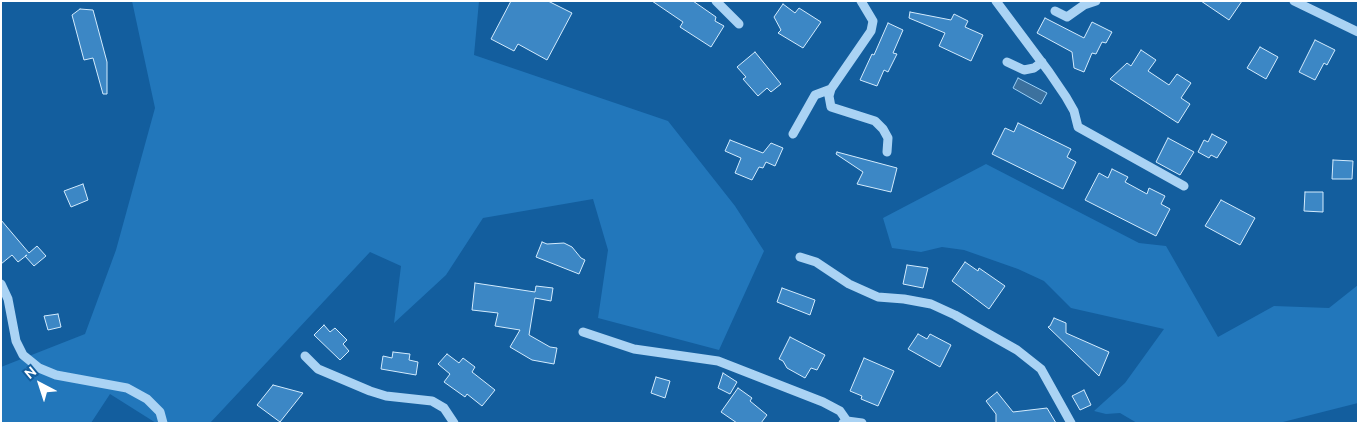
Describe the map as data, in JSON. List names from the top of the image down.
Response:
{
  "north": "top left"
}
